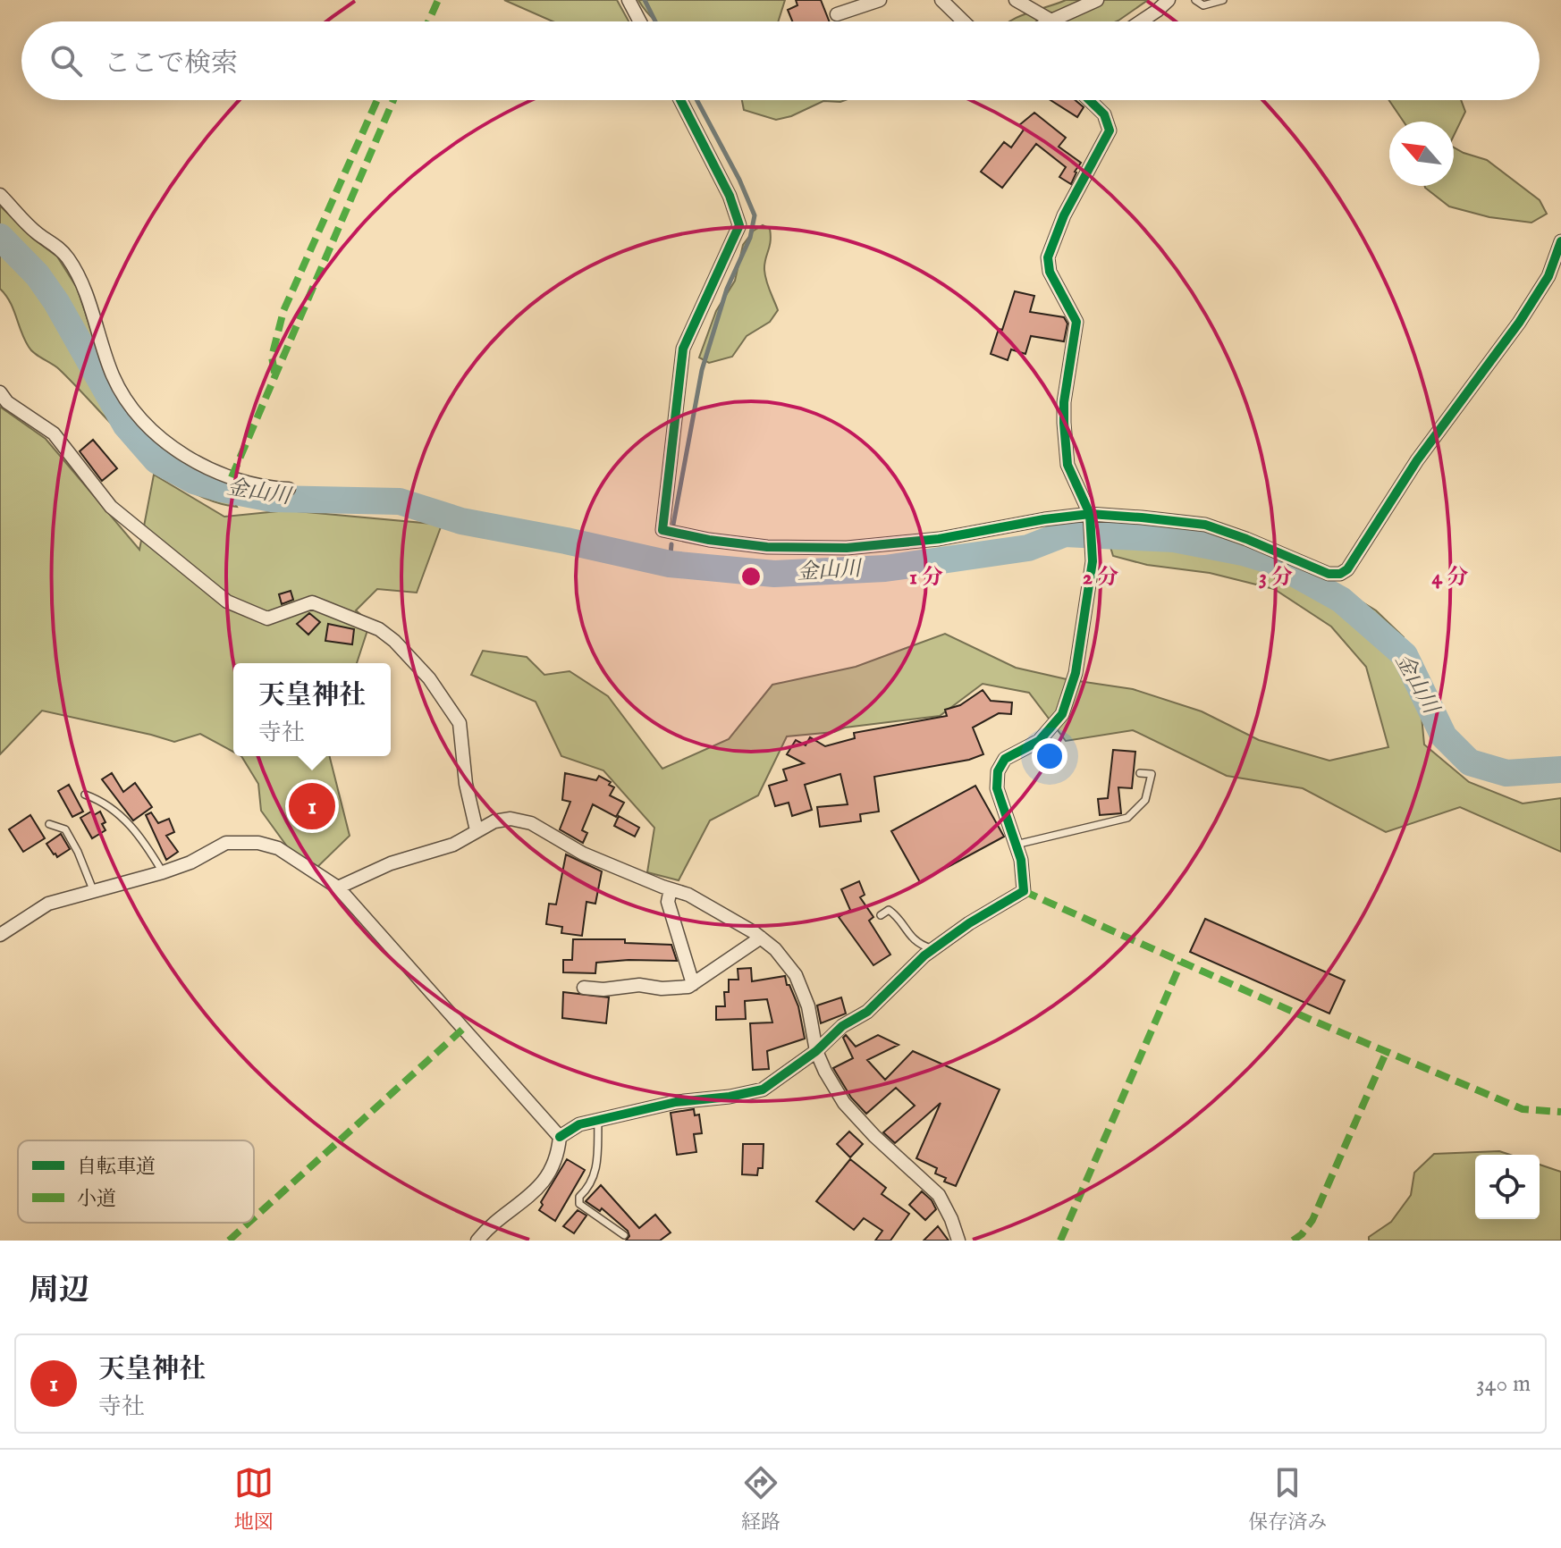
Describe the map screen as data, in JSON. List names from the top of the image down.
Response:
{
  "water": ["金山川"],
  "legend": ["自転車道", "小道"],
  "north": "top left",
  "page": {
    "search": "ここで検索",
    "popup": ["天皇神社", "寺社"],
    "pins": "1",
    "heading": "周辺",
    "list": [
      {
        "mark": "1",
        "name": "天皇神社",
        "note": "寺社",
        "value": "340 m"
      }
    ],
    "nav": ["地図", "経路", "保存済み"]
  },
  "rings": [
    "1 分",
    "2 分",
    "3 分",
    "4 分"
  ]
}
